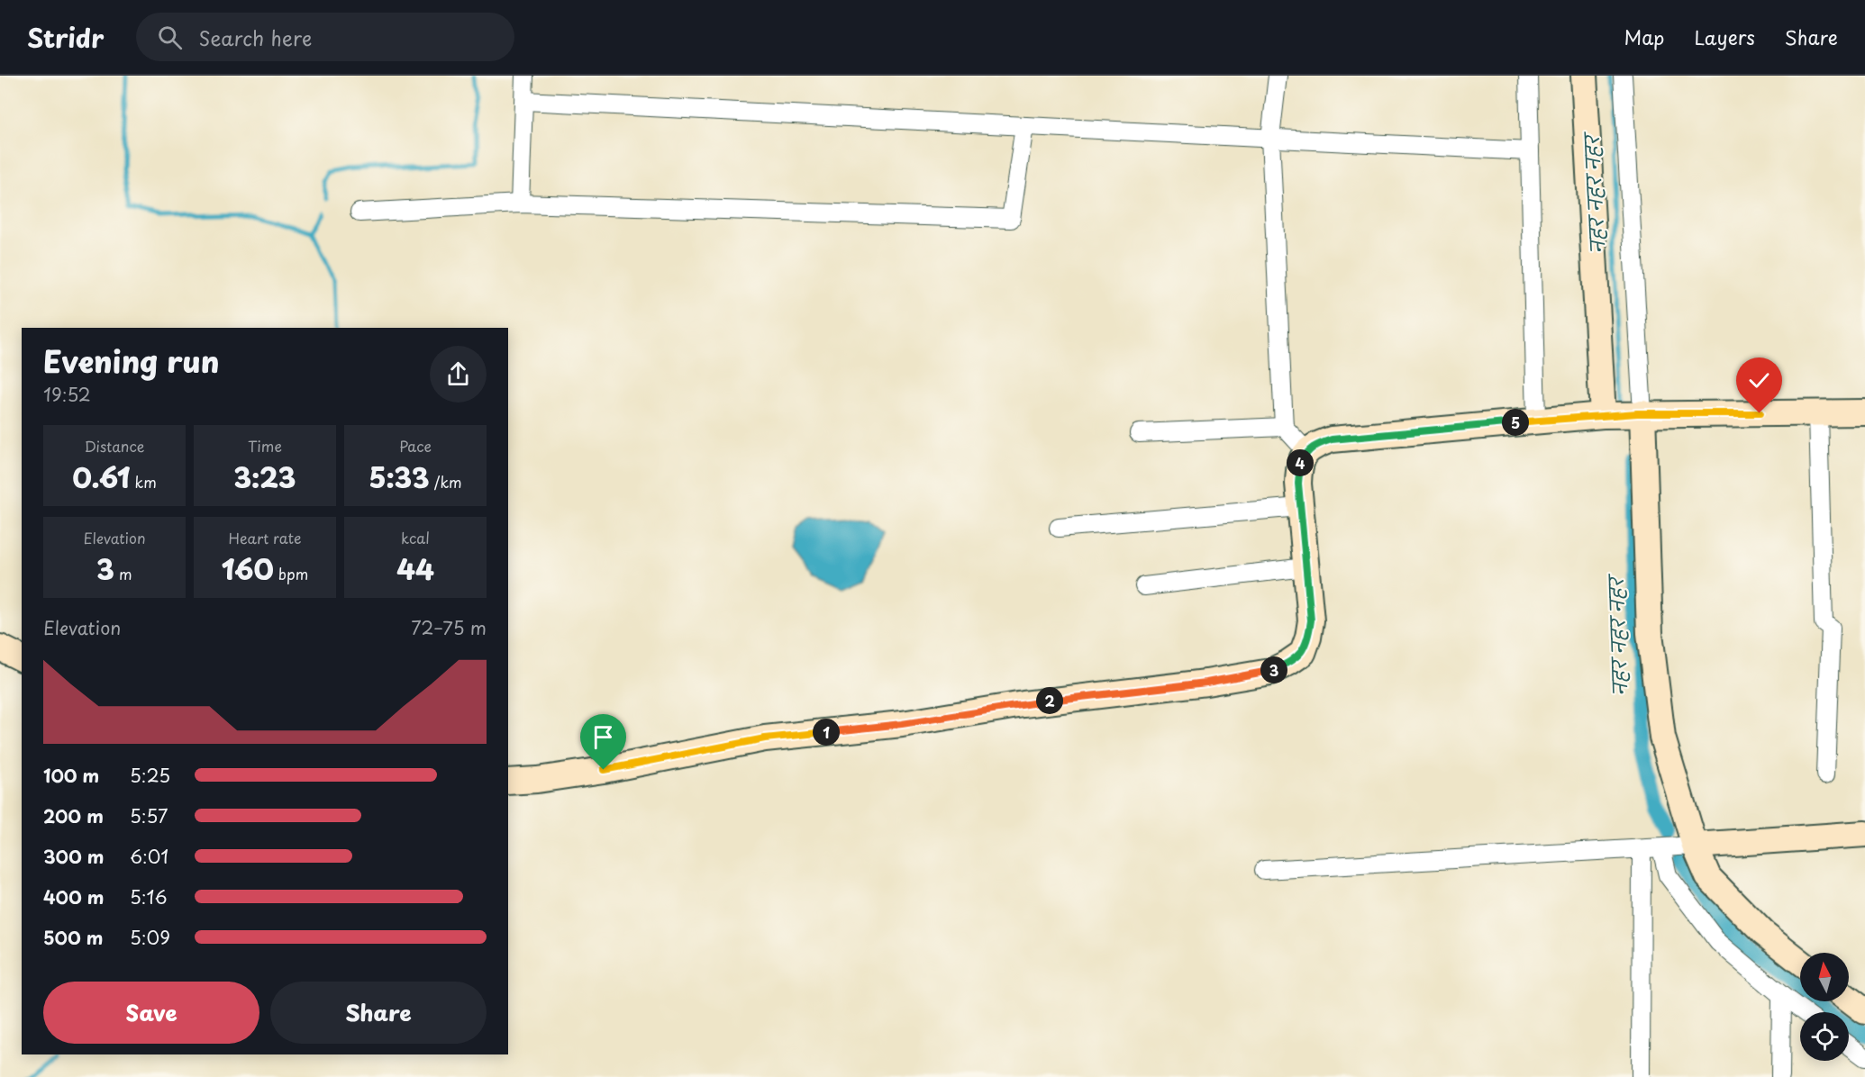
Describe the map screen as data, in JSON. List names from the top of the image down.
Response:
{
  "water": ["नहर नहर नहर"],
  "north": "top",
  "page": {
    "header": "Stridr",
    "search": "Search here",
    "nav": ["Map", "Layers", "Share"],
    "heading": ["Evening run", "19:52"],
    "pins": [
      "5",
      "4",
      "3",
      "2",
      "1"
    ],
    "stats": [
      ["Distance", "0.61 km"],
      ["Time", "3:23"],
      ["Pace", "5:33 /km"],
      ["Elevation", "3 m"],
      ["Heart rate", "160 bpm"],
      ["kcal", "44"]
    ],
    "chart": ["Elevation", "72–75 m"],
    "list": [
      {
        "name": "100 m",
        "note": "5:25"
      },
      {
        "name": "200 m",
        "note": "5:57"
      },
      {
        "name": "300 m",
        "note": "6:01"
      },
      {
        "name": "400 m",
        "note": "5:16"
      },
      {
        "name": "500 m",
        "note": "5:09"
      }
    ],
    "buttons": ["Save", "Share"]
  }
}
